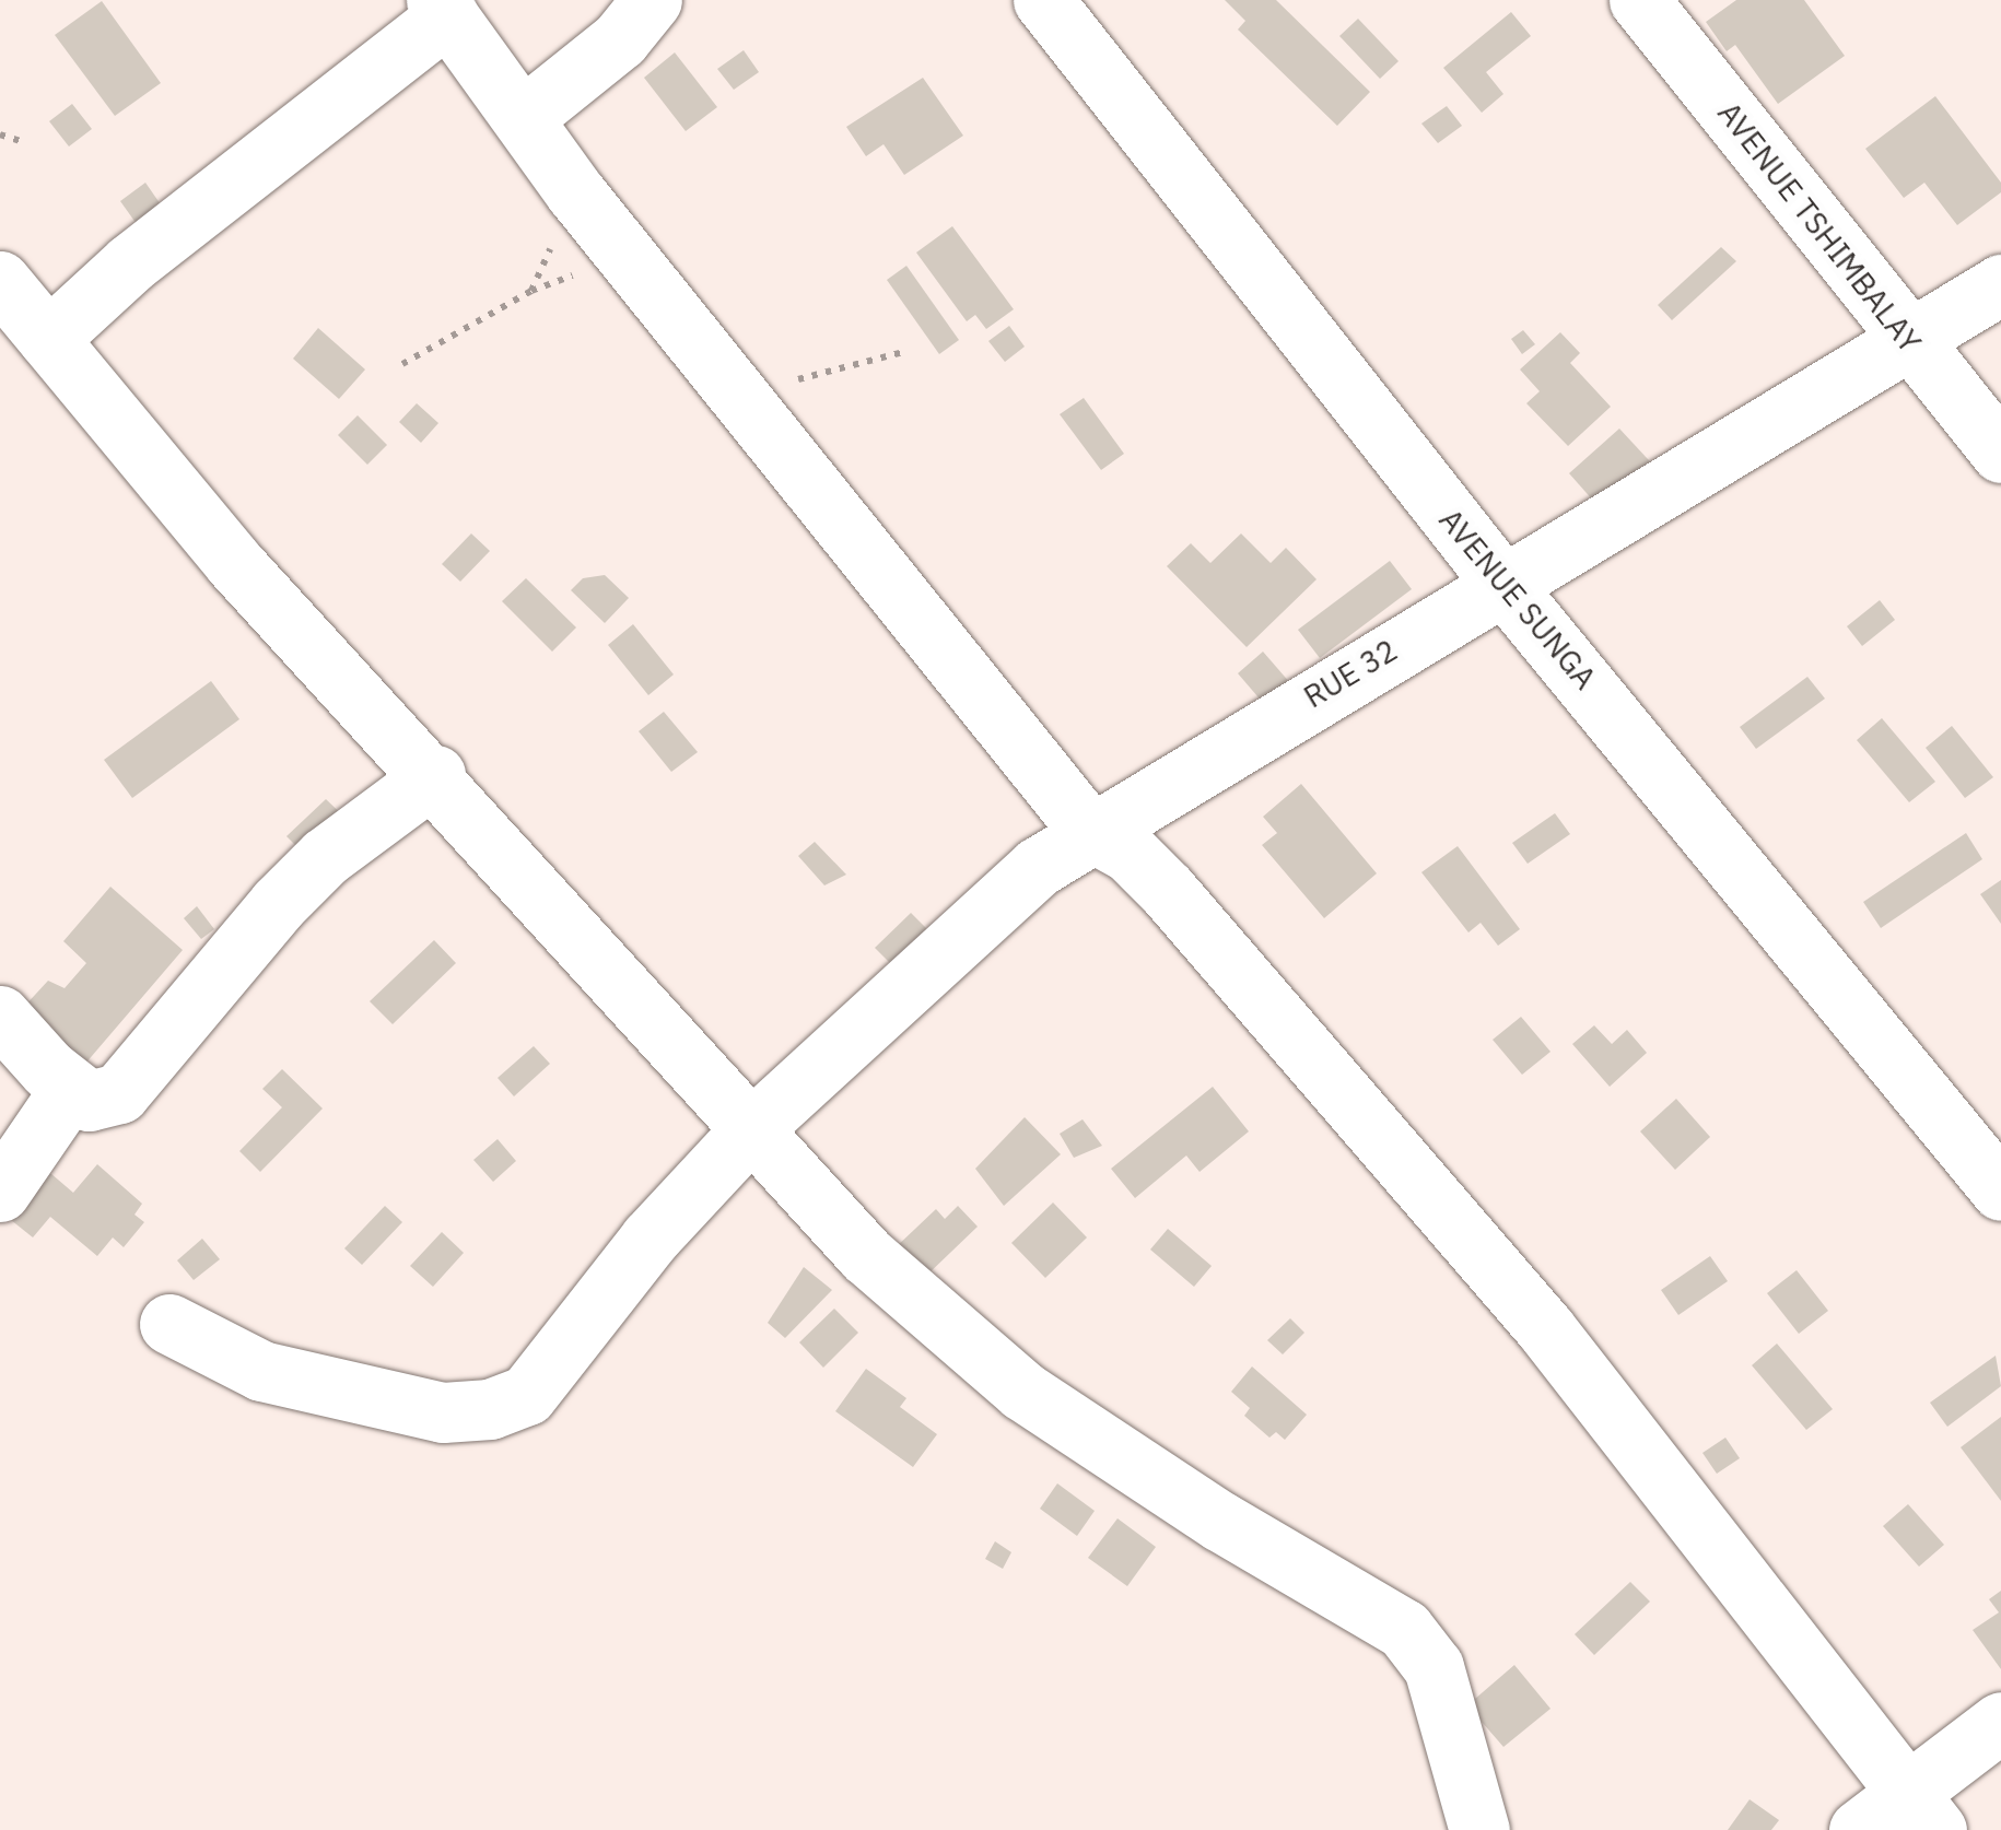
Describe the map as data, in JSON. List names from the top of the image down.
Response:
{
  "streets": {
    "street": ["AVENUE TSHIMBALAY", "AVENUE SUNGA", "RUE 32"]
  },
  "crossings": [
    ["AVENUE TSHIMBALAY", "RUE 32"],
    ["AVENUE SUNGA", "RUE 32"]
  ]
}
